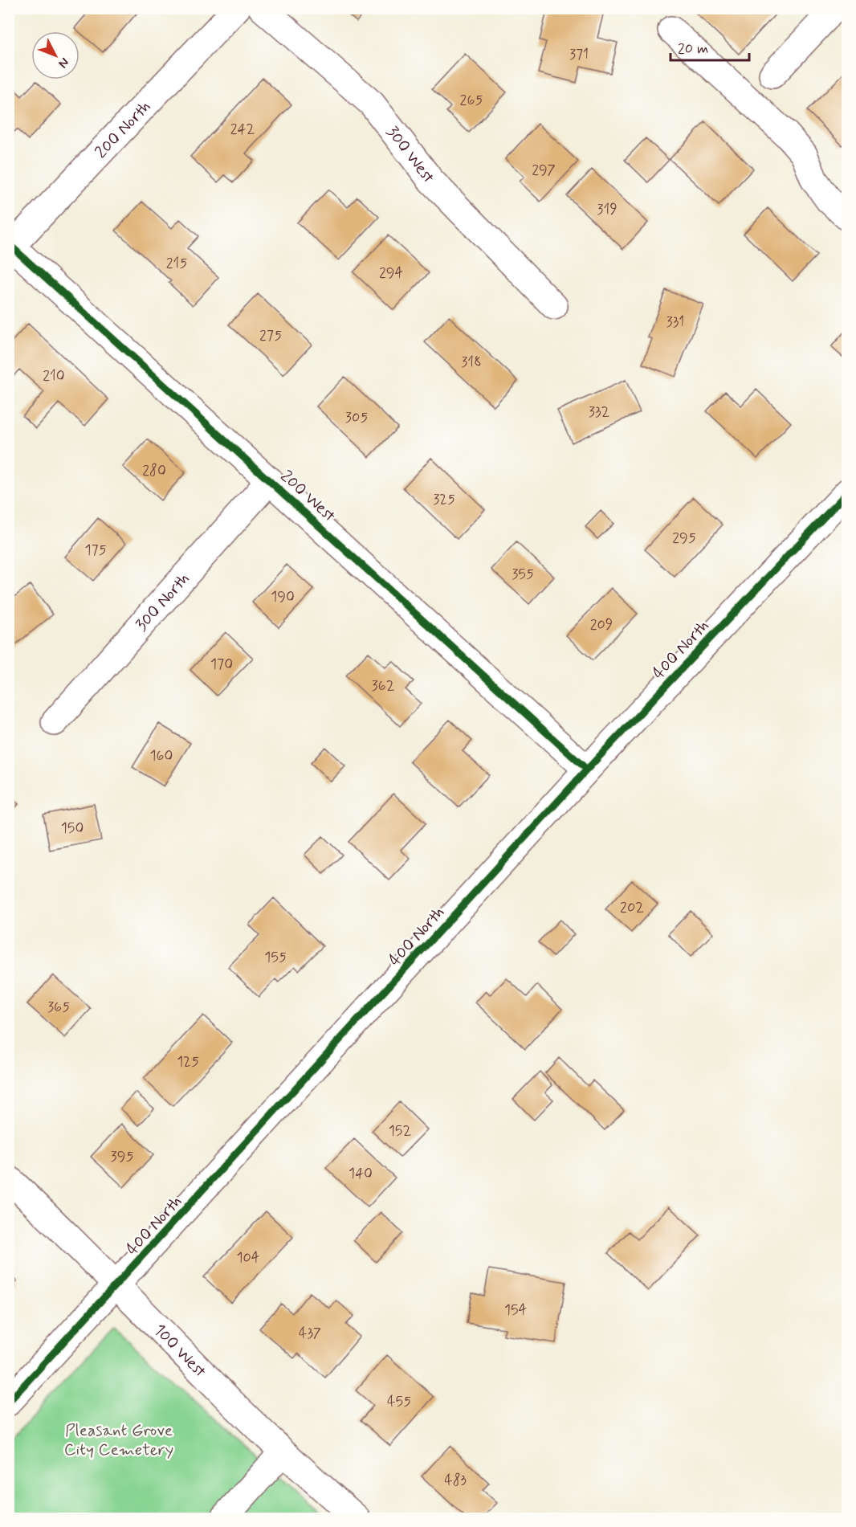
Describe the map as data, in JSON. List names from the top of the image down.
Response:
{
  "streets": {
    "street": [
      "200 North",
      "300 West",
      "200 West",
      "300 North",
      "400 North",
      "100 West"
    ]
  },
  "crossings": [
    ["200 North", "200 West"],
    ["200 West", "300 North"],
    ["200 West", "400 North"],
    ["400 North", "100 West"]
  ],
  "parks": ["Pleasant Grove City Cemetery"],
  "house_numbers": [
    "371",
    "265",
    "242",
    "297",
    "319",
    "215",
    "294",
    "331",
    "275",
    "318",
    "210",
    "332",
    "305",
    "280",
    "325",
    "295",
    "175",
    "355",
    "190",
    "209",
    "170",
    "362",
    "160",
    "150",
    "202",
    "155",
    "365",
    "125",
    "152",
    "395",
    "140",
    "104",
    "154",
    "437",
    "455",
    "483"
  ],
  "scale_bar": "20 m",
  "north": "bottom right"
}
